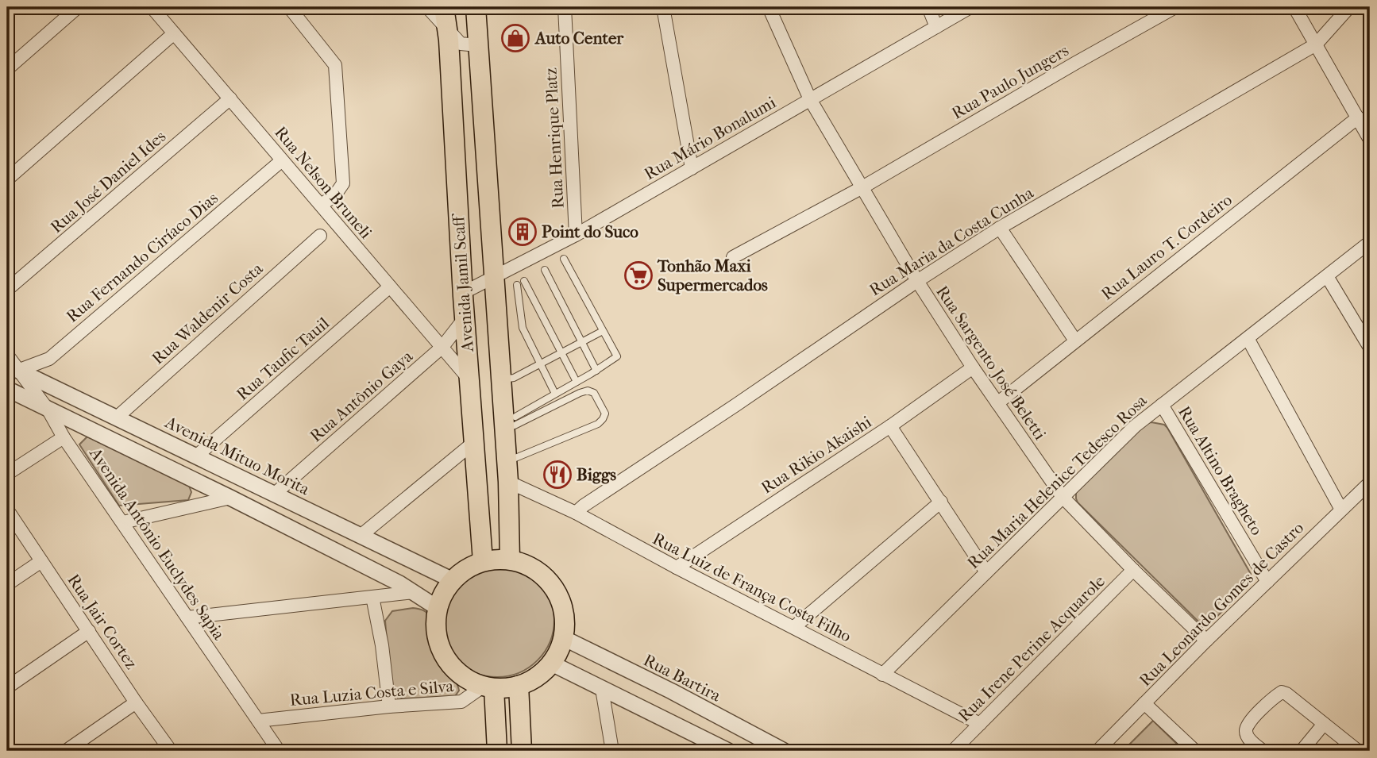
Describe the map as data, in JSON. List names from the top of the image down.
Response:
{
  "streets": {
    "main road": ["Avenida Jamil Scaff"],
    "street": [
      "Rua Paulo Jungers",
      "Rua Henrique Platz",
      "Rua Mário Bonalumi",
      "Rua José Daniel Ides",
      "Rua Nelson Bruneli",
      "Rua Maria da Costa Cunha",
      "Rua Lauro T. Cordeiro",
      "Rua Fernando Ciríaco Dias",
      "Rua Waldenir Costa",
      "Rua Taufic Tauil",
      "Rua Sargento José Beletti",
      "Rua Antônio Gaya",
      "Rua Rikio Akaishi",
      "Avenida Mituo Morita",
      "Rua Altino Bragheto",
      "Rua Maria Helenice Tedesco Rosa",
      "Avenida Antônio Euclydes Sapia",
      "Rua Luiz de França Costa Filho",
      "Rua Leonardo Gomes de Castro",
      "Rua Jair Cortez",
      "Rua Irene Perine Acquarole",
      "Rua Bartira",
      "Rua Luzia Costa e Silva"
    ]
  },
  "crossings": [
    ["Rua Paulo Jungers", "Rua Sargento José Beletti"],
    ["Rua Henrique Platz", "Rua Mário Bonalumi"],
    ["Rua Mário Bonalumi", "Avenida Jamil Scaff"],
    ["Rua Mário Bonalumi", "Rua Sargento José Beletti"],
    ["Rua José Daniel Ides", "Rua Nelson Bruneli"],
    ["Rua Nelson Bruneli", "Rua Fernando Ciríaco Dias"],
    ["Rua Nelson Bruneli", "Avenida Jamil Scaff"],
    ["Rua Nelson Bruneli", "Rua Taufic Tauil"],
    ["Rua Nelson Bruneli", "Rua Antônio Gaya"],
    ["Rua Maria da Costa Cunha", "Rua Sargento José Beletti"],
    ["Rua Maria da Costa Cunha", "Rua Luiz de França Costa Filho"],
    ["Rua Lauro T. Cordeiro", "Rua Sargento José Beletti"],
    ["Rua Fernando Ciríaco Dias", "Avenida Mituo Morita"],
    ["Rua Fernando Ciríaco Dias", "Avenida Antônio Euclydes Sapia"],
    ["Avenida Jamil Scaff", "Rua Antônio Gaya"],
    ["Avenida Jamil Scaff", "Avenida Mituo Morita"],
    ["Avenida Jamil Scaff", "Rua Luiz de França Costa Filho"],
    ["Avenida Jamil Scaff", "Rua Bartira"],
    ["Avenida Jamil Scaff", "Rua Luzia Costa e Silva"],
    ["Rua Waldenir Costa", "Avenida Mituo Morita"],
    ["Rua Taufic Tauil", "Avenida Mituo Morita"],
    ["Rua Sargento José Beletti", "Rua Rikio Akaishi"],
    ["Rua Sargento José Beletti", "Rua Maria Helenice Tedesco Rosa"],
    ["Rua Sargento José Beletti", "Rua Leonardo Gomes de Castro"],
    ["Rua Sargento José Beletti", "Rua Irene Perine Acquarole"],
    ["Rua Antônio Gaya", "Avenida Mituo Morita"],
    ["Rua Rikio Akaishi", "Rua Luiz de França Costa Filho"],
    ["Avenida Mituo Morita", "Avenida Antônio Euclydes Sapia"],
    ["Avenida Mituo Morita", "Rua Bartira"],
    ["Avenida Mituo Morita", "Rua Luzia Costa e Silva"],
    ["Rua Altino Bragheto", "Rua Maria Helenice Tedesco Rosa"],
    ["Rua Altino Bragheto", "Rua Leonardo Gomes de Castro"],
    ["Rua Maria Helenice Tedesco Rosa", "Rua Luiz de França Costa Filho"],
    ["Avenida Antônio Euclydes Sapia", "Rua Luzia Costa e Silva"],
    ["Rua Luiz de França Costa Filho", "Rua Irene Perine Acquarole"],
    ["Rua Bartira", "Rua Luzia Costa e Silva"]
  ],
  "places": {
    "shop": ["Auto Center"],
    "building": ["Point do Suco"],
    "supermarket": ["Tonhão Maxi Supermercados"],
    "restaurant": ["Biggs"]
  }
}
